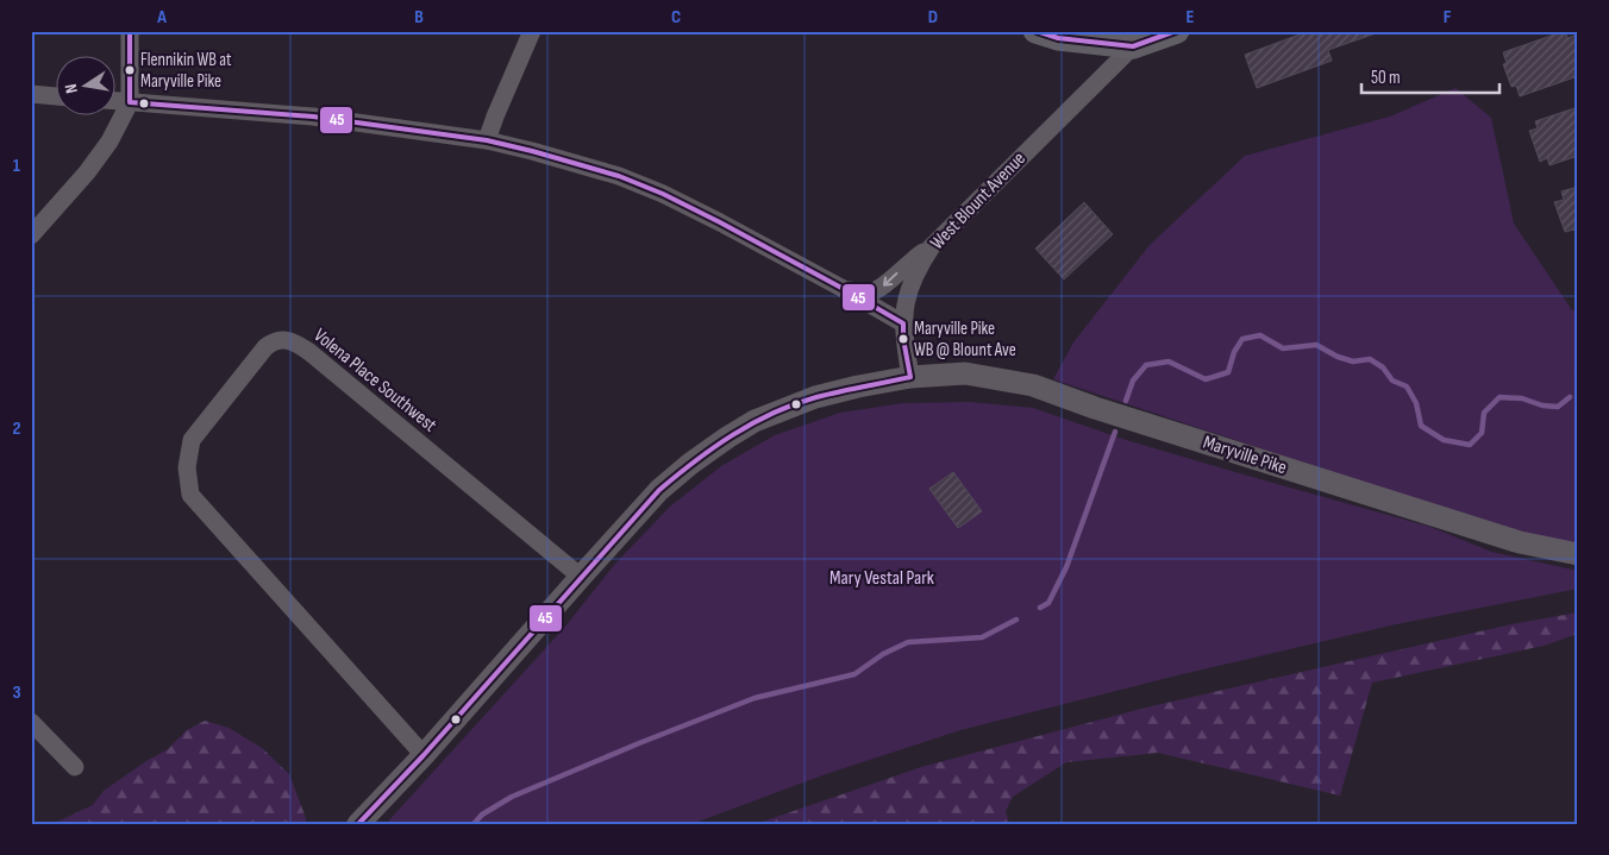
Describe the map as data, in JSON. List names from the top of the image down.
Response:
{
  "streets": {
    "street": ["West Blount Avenue", "Volena Place Southwest", "Maryville Pike"]
  },
  "crossings": [
    ["West Blount Avenue", "Maryville Pike"]
  ],
  "parks": ["Mary Vestal Park"],
  "places": ["Flennikin WB at Maryville Pike", "Maryville Pike WB @ Blount Ave"],
  "lines": ["transit line 45"],
  "scale_bar": "50 m",
  "north": "left",
  "grid": {
    "columns": [
      "A",
      "B",
      "C",
      "D",
      "E",
      "F"
    ],
    "rows": ["1", "2", "3"]
  }
}
